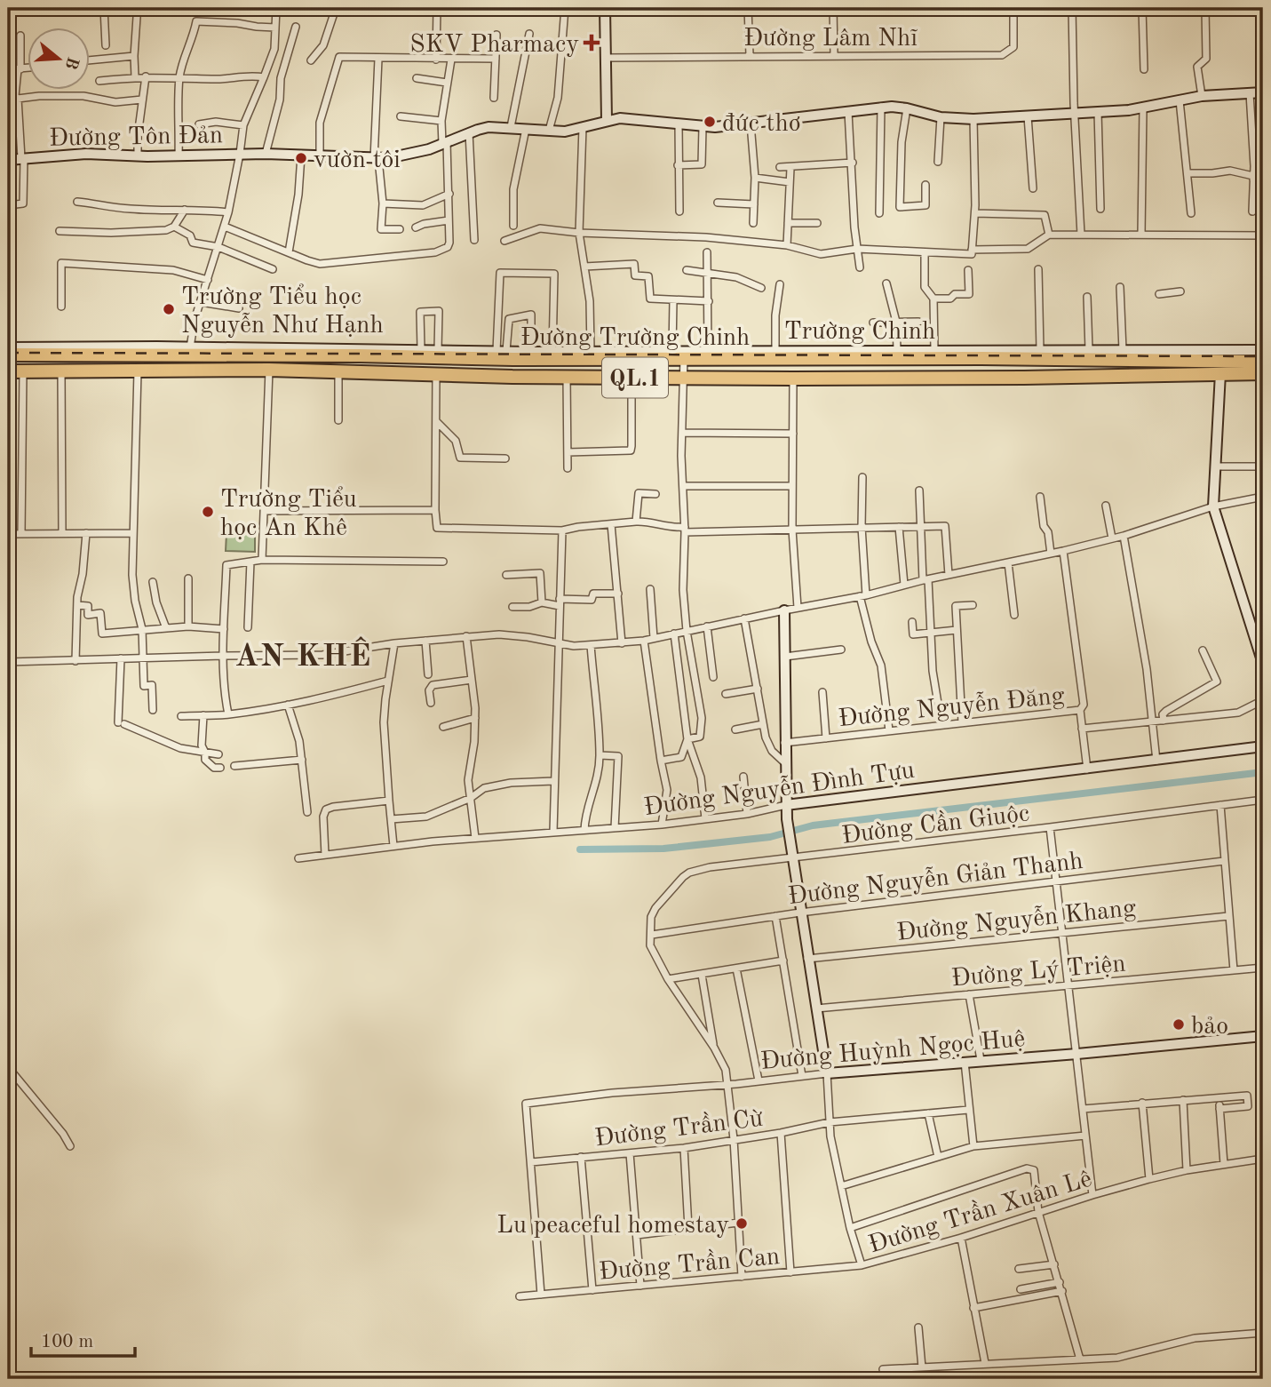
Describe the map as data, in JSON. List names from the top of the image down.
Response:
{
  "streets": {
    "highway": ["Đường Trường Chinh", "QL.1"],
    "street": [
      "Đường Lâm Nhĩ",
      "Đường Tôn Đản",
      "Trường Chinh",
      "Đường Nguyễn Đăng",
      "Đường Nguyễn Đình Tựu",
      "Đường Cần Giuộc",
      "Đường Nguyễn Giản Thanh",
      "Đường Nguyễn Khang",
      "Đường Lý Triện",
      "Đường Huỳnh Ngọc Huệ",
      "Đường Trần Cừ",
      "Đường Trần Xuân Lê",
      "Đường Trần Can"
    ]
  },
  "crossings": [
    ["Trường Chinh", "Đường Trường Chinh"],
    ["Đường Nguyễn Đăng", "Đường Nguyễn Đình Tựu"],
    ["Đường Cần Giuộc", "Đường Nguyễn Giản Thanh"],
    ["Đường Huỳnh Ngọc Huệ", "Đường Trần Cừ"],
    ["Đường Huỳnh Ngọc Huệ", "Đường Trần Xuân Lê"],
    ["Đường Trần Cừ", "Đường Trần Xuân Lê"],
    ["Đường Trần Xuân Lê", "Đường Trần Can"]
  ],
  "districts": ["AN KHÊ"],
  "places": {
    "health": ["SKV Pharmacy"],
    "other": [
      "đức thơ",
      "vườn tôi",
      "Trường Tiểu học Nguyễn Như Hạnh",
      "Trường Tiểu học An Khê",
      "bảo",
      "Lu peaceful homestay"
    ]
  },
  "scale_bar": "100 m",
  "north": "right"
}
